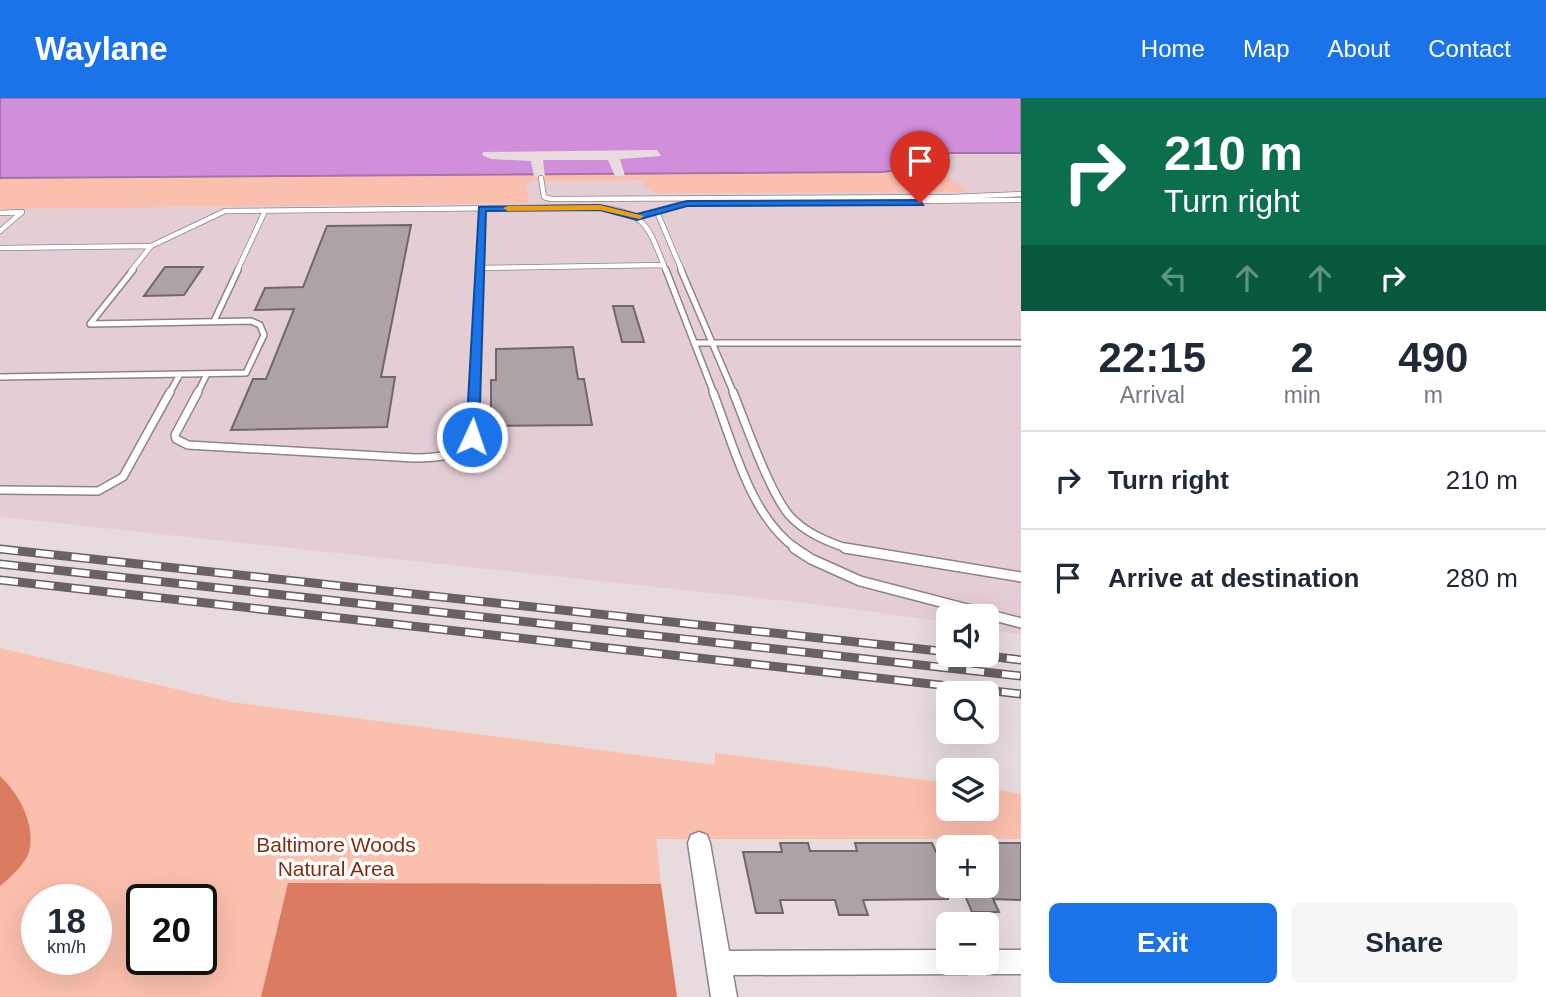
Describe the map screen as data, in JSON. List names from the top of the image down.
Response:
{
  "parks": ["Baltimore Woods Natural Area"],
  "page": {
    "header": "Waylane",
    "nav": [
      "Home",
      "Map",
      "About",
      "Contact"
    ],
    "turn": ["210 m", "Turn right"],
    "eta": [
      "22:15",
      "Arrival",
      "2",
      "min",
      "490",
      "m"
    ],
    "list": [
      {
        "name": "Turn right",
        "value": "210 m"
      },
      {
        "name": "Arrive at destination",
        "value": "280 m"
      }
    ],
    "map_buttons": ["+", "−"],
    "speed": "18 km/h",
    "limit": "20",
    "buttons": ["Exit", "Share"]
  }
}
